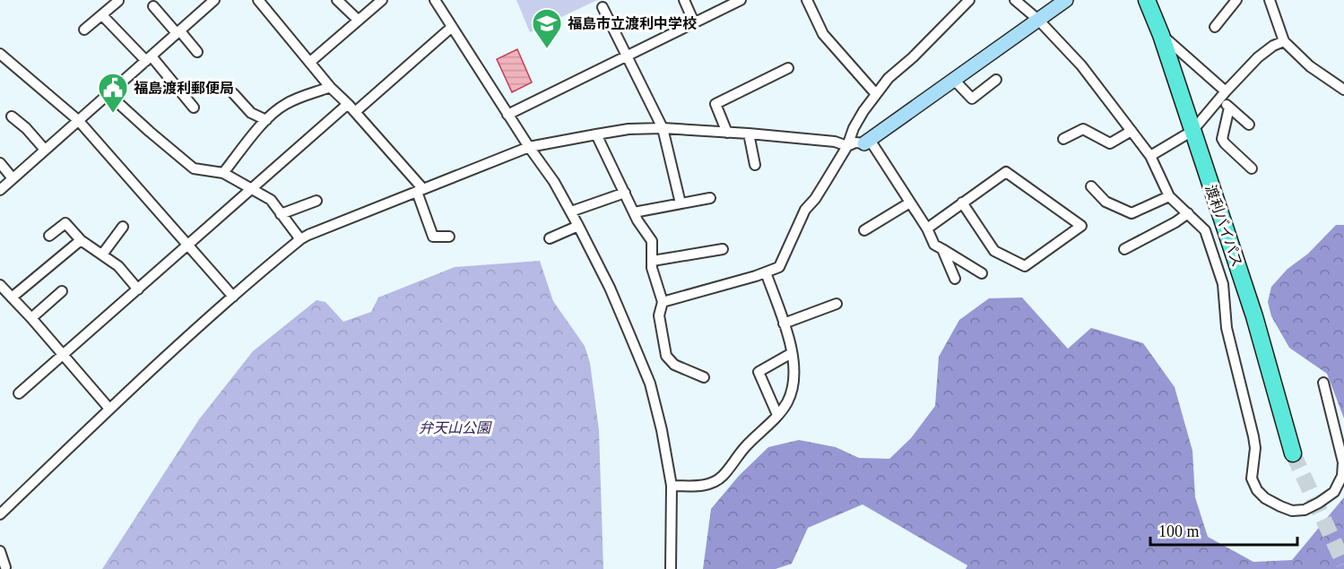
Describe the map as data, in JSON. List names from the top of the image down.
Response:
{
  "streets": {
    "highway": ["渡利バイパス"]
  },
  "parks": ["弁天山公園"],
  "places": {
    "school or university": ["福島市立渡利中学校"],
    "public building": ["福島渡利郵便局"]
  },
  "scale_bar": "100 m"
}
